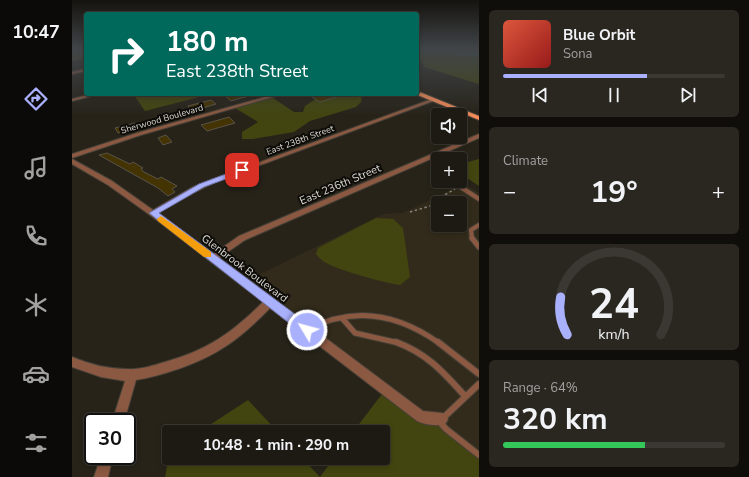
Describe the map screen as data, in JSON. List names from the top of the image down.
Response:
{
  "streets": {
    "street": [
      "Sherwood Boulevard",
      "East 238th Street",
      "East 236th Street",
      "Glenbrook Boulevard"
    ]
  },
  "crossings": [
    ["East 238th Street", "Glenbrook Boulevard"],
    ["East 236th Street", "Glenbrook Boulevard"]
  ],
  "page": {
    "tabs": "10:47",
    "turn": ["180 m", "East 238th Street"],
    "song": ["Blue Orbit", "Sona"],
    "map_buttons": ["+", "−"],
    "tile": [
      "Climate",
      ["Range · 64%", "320 km"]
    ],
    "heat": ["−", "19°", "+"],
    "limit": "30",
    "trip": "10:48 · 1 min · 290 m",
    "gauge": ["24", "km/h"]
  }
}
